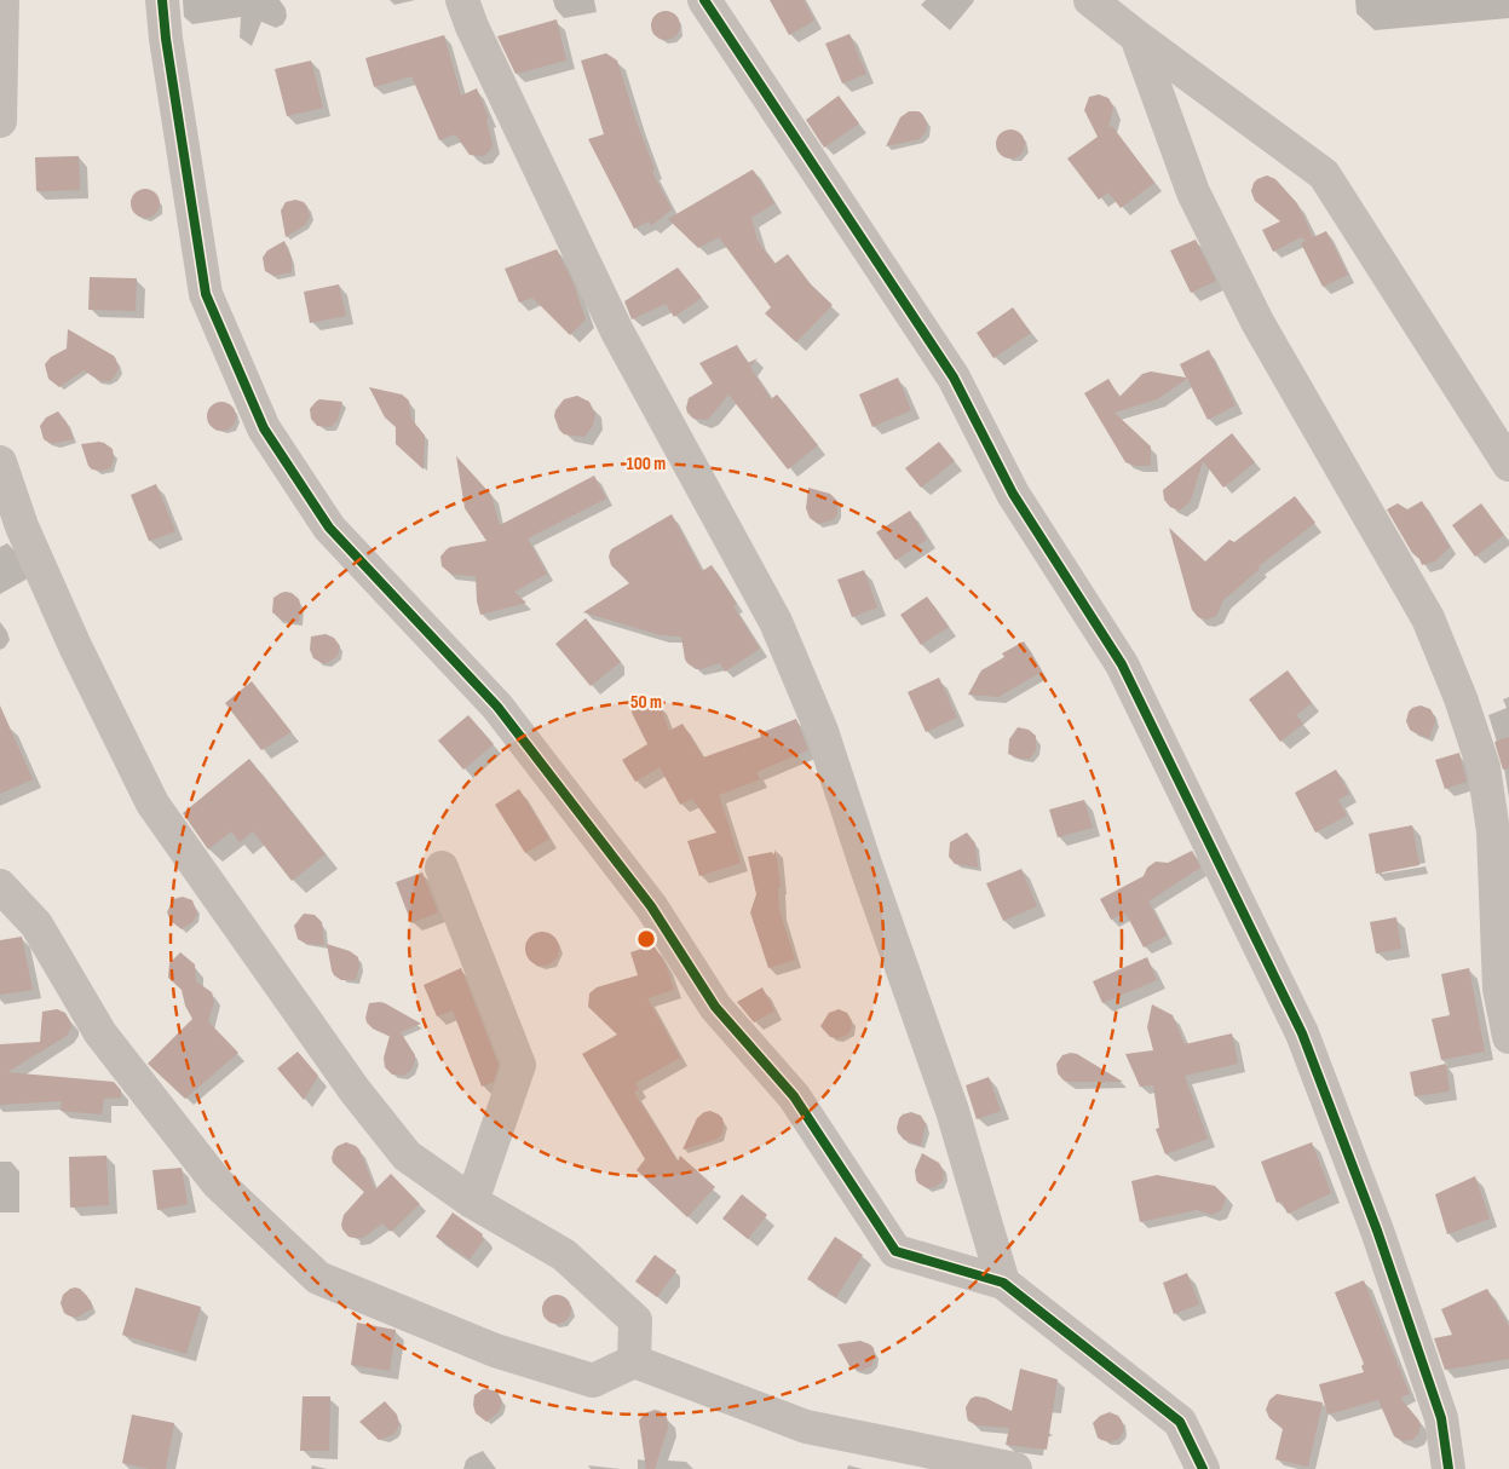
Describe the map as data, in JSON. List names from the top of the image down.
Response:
{
  "rings": ["100 m", "50 m"]
}
